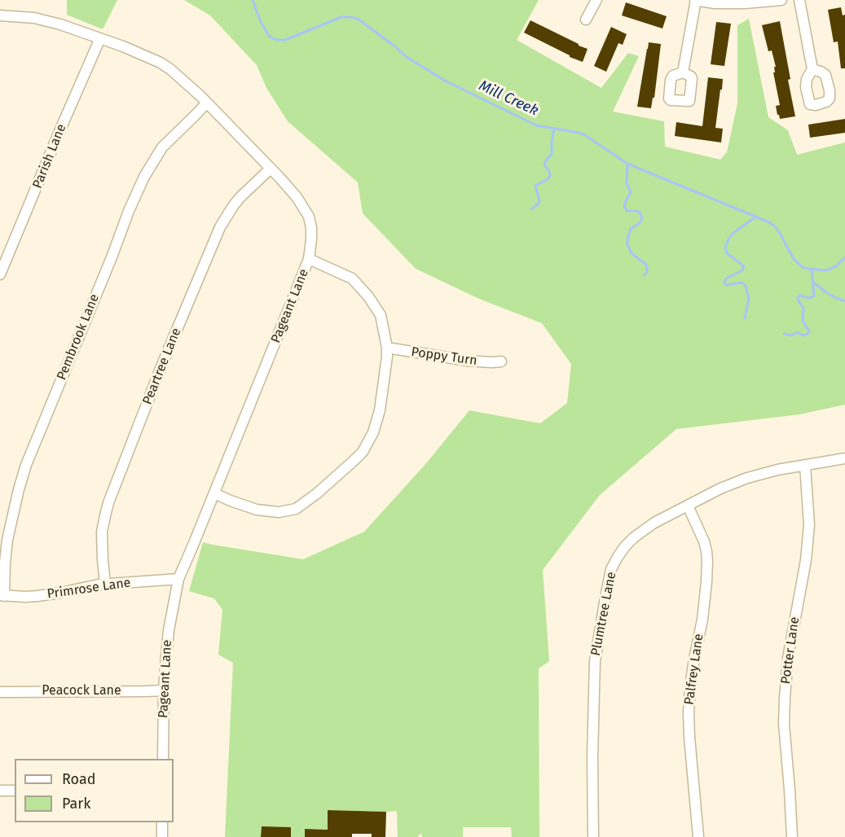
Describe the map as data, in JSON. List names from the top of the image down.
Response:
{
  "streets": {
    "street": [
      "Parish Lane",
      "Pageant Lane",
      "Pembrook Lane",
      "Poppy Turn",
      "Peartree Lane",
      "Primrose Lane",
      "Plumtree Lane",
      "Potter Lane",
      "Palfrey Lane",
      "Peacock Lane"
    ]
  },
  "crossings": [
    ["Parish Lane", "Pageant Lane"],
    ["Pageant Lane", "Pembrook Lane"],
    ["Pageant Lane", "Peartree Lane"],
    ["Pageant Lane", "Primrose Lane"],
    ["Pageant Lane", "Peacock Lane"],
    ["Pembrook Lane", "Primrose Lane"],
    ["Peartree Lane", "Primrose Lane"],
    ["Plumtree Lane", "Potter Lane"],
    ["Plumtree Lane", "Palfrey Lane"]
  ],
  "water": ["Mill Creek"],
  "legend": ["Road", "Park"]
}
